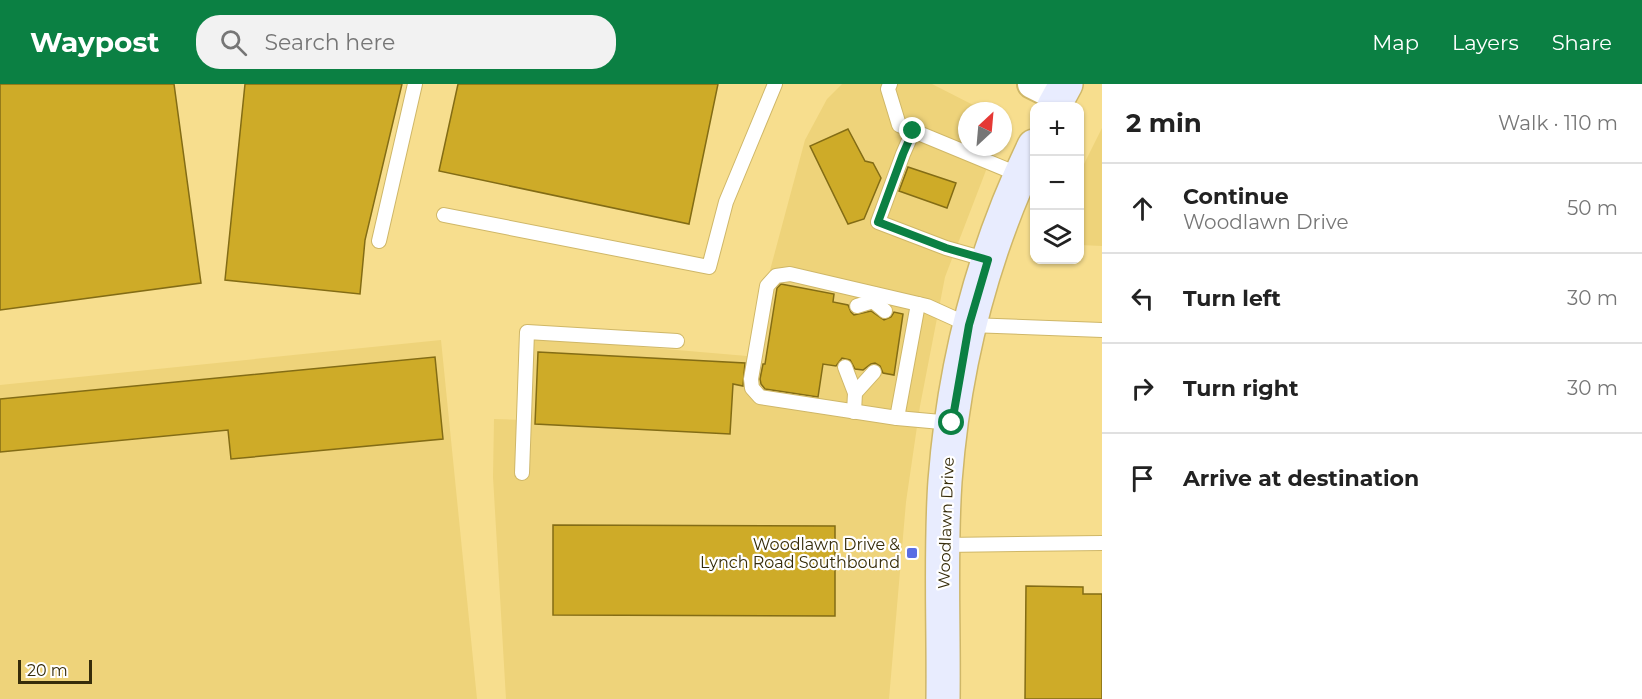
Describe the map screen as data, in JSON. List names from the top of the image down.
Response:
{
  "streets": {
    "main road": ["Woodlawn Drive"]
  },
  "places": {
    "transit": ["Woodlawn Drive & Lynch Road Southbound"]
  },
  "scale_bar": "20 m",
  "north": "top right",
  "page": {
    "header": "Waypost",
    "search": "Search here",
    "nav": ["Map", "Layers", "Share"],
    "heading": ["2 min", "Walk · 110 m"],
    "map_buttons": ["+", "−"],
    "list": [
      ["Continue", "Woodlawn Drive", "50 m"],
      ["Turn left", "30 m"],
      ["Turn right", "30 m"],
      "Arrive at destination"
    ],
    "scale": "20 m"
  }
}
